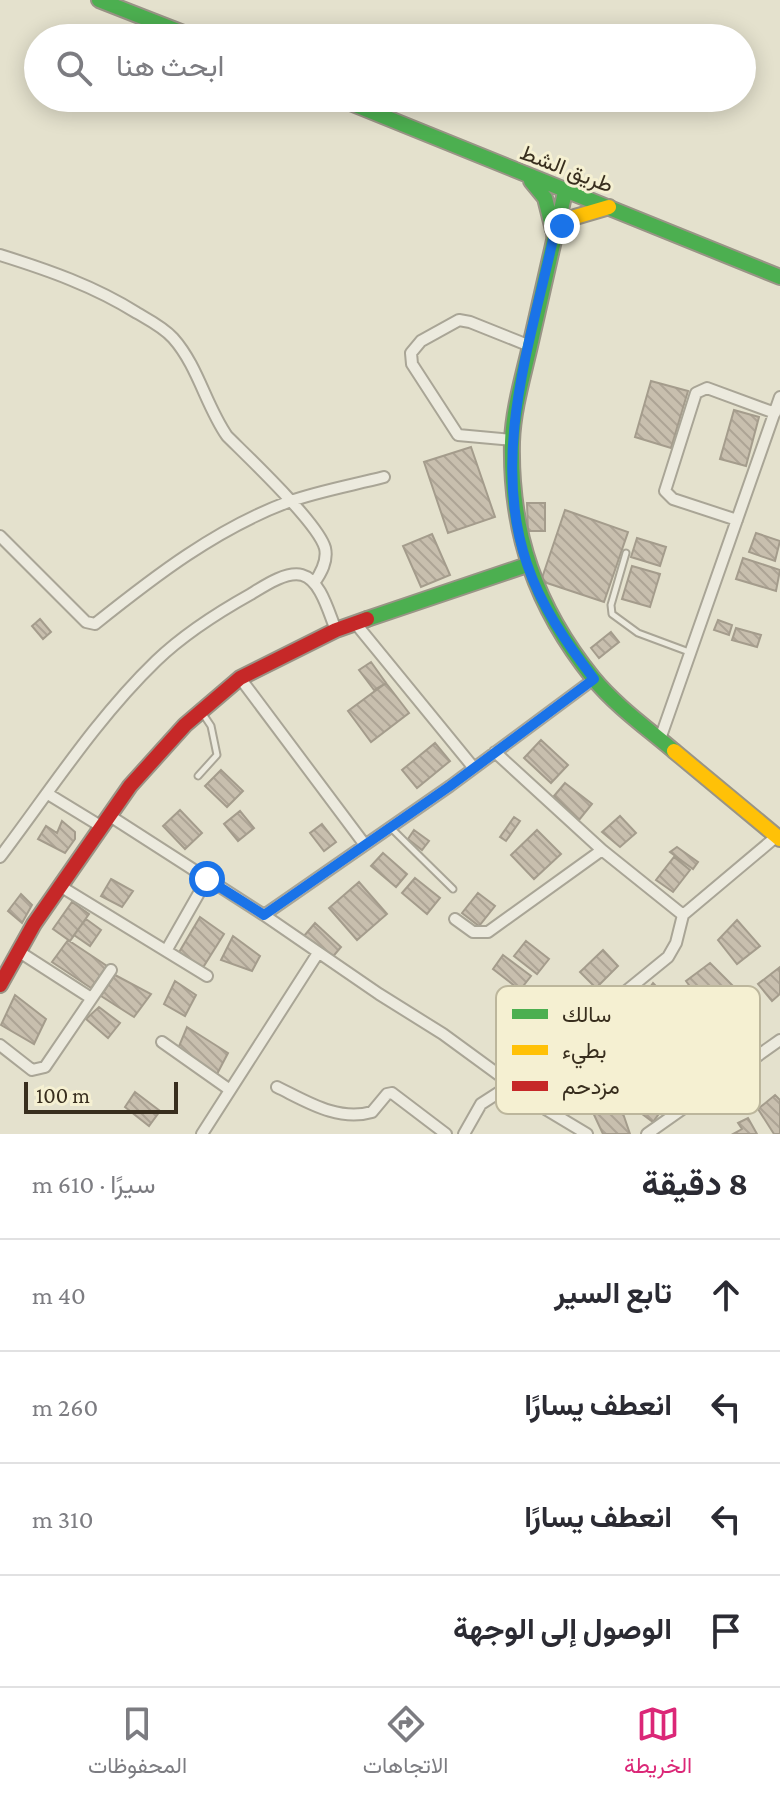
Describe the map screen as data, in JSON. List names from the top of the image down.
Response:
{
  "streets": {
    "street": ["طريق الشط"]
  },
  "legend": ["سالك", "بطيء", "مزدحم"],
  "scale_bar": "100 m",
  "page": {
    "search": "ابحث هنا",
    "scale": "100 m",
    "heading": ["8 دقيقة", "سيرًا · 610 m"],
    "list": [
      ["تابع السير", "40 m"],
      ["انعطف يسارًا", "260 m"],
      ["انعطف يسارًا", "310 m"],
      "الوصول إلى الوجهة"
    ],
    "nav": ["الخريطة", "الاتجاهات", "المحفوظات"]
  }
}
